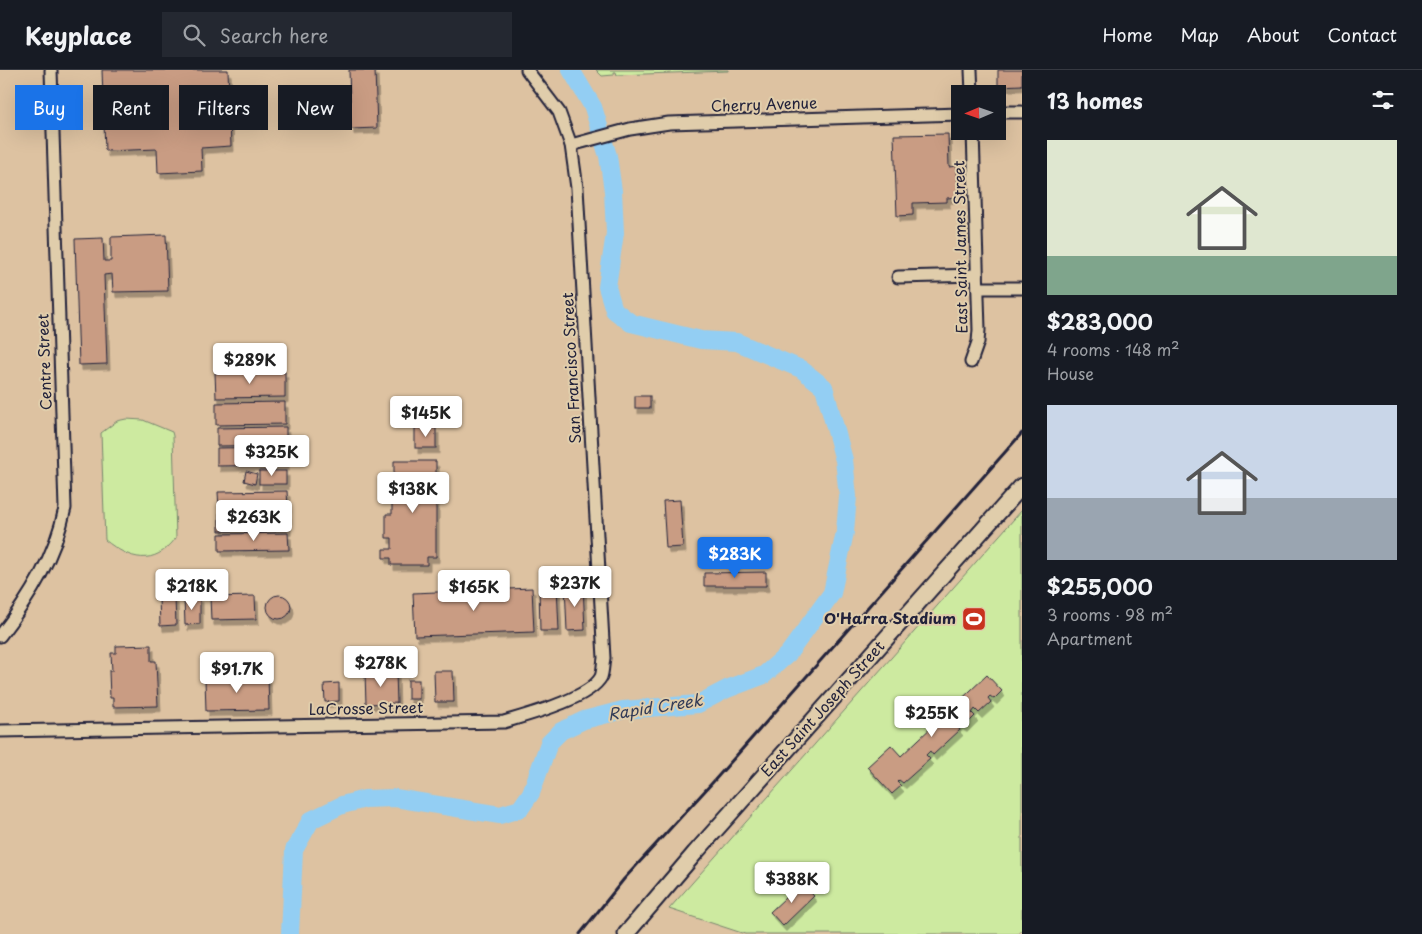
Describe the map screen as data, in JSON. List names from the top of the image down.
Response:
{
  "streets": {
    "main road": ["East Saint Joseph Street"],
    "street": [
      "Cherry Avenue",
      "East Saint James Street",
      "Centre Street",
      "San Francisco Street",
      "LaCrosse Street"
    ]
  },
  "crossings": [
    ["Cherry Avenue", "San Francisco Street"],
    ["San Francisco Street", "LaCrosse Street"]
  ],
  "water": ["Rapid Creek"],
  "places": {
    "sports": ["O'Harra Stadium"]
  },
  "north": "left",
  "page": {
    "header": "Keyplace",
    "search": "Search here",
    "nav": [
      "Home",
      "Map",
      "About",
      "Contact"
    ],
    "heading": "13 homes",
    "chip": [
      "Buy",
      "Rent",
      "Filters",
      "New"
    ],
    "list": [
      {
        "name": "$283,000",
        "note": "4 rooms · 148 m² · House"
      },
      {
        "name": "$255,000",
        "note": "3 rooms · 98 m² · Apartment"
      }
    ],
    "price": [
      "$289K",
      "$145K",
      "$325K",
      "$138K",
      "$263K",
      "$283K",
      "$237K",
      "$218K",
      "$165K",
      "$278K",
      "$91.7K",
      "$255K",
      "$388K"
    ]
  }
}
